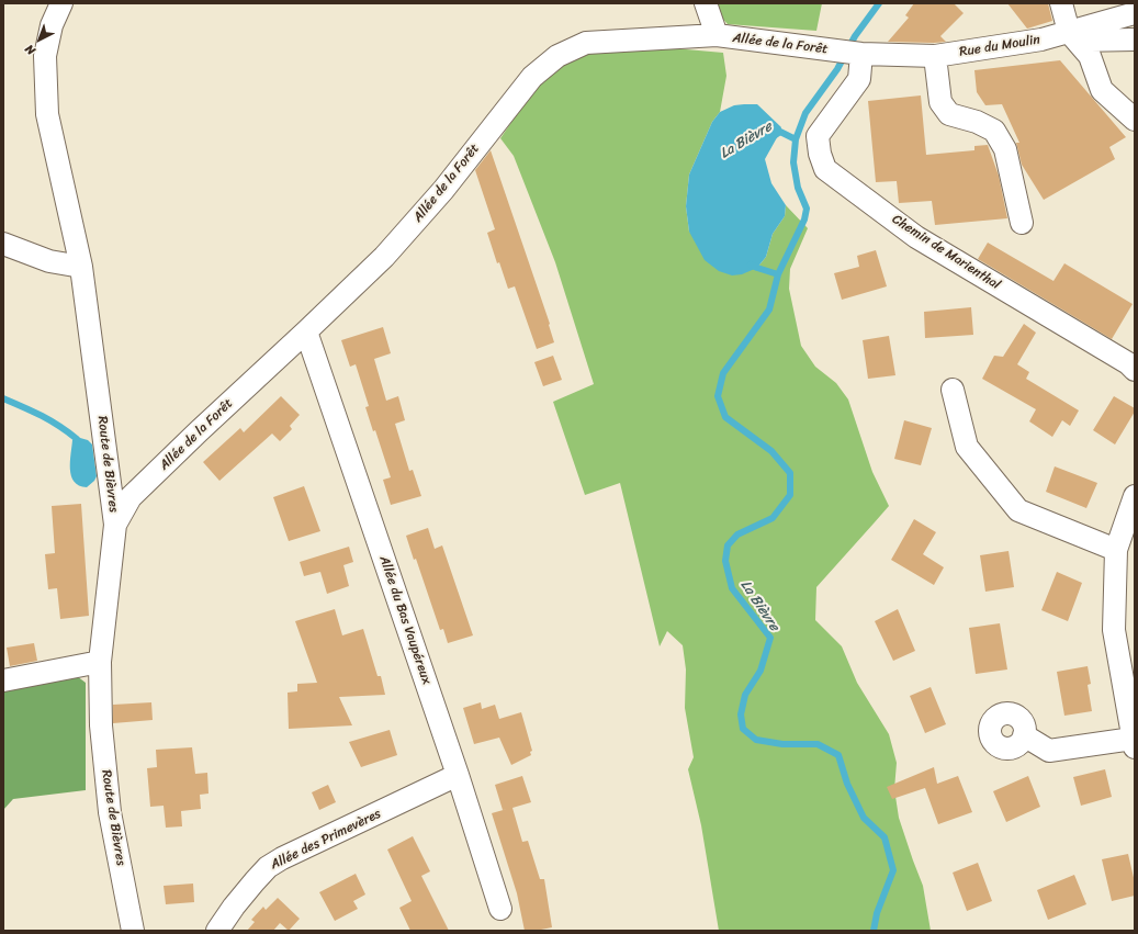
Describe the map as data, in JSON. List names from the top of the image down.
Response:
{
  "streets": {
    "street": [
      "Allée de la Forêt",
      "Rue du Moulin",
      "Chemin de Marienthal",
      "Route de Bièvres",
      "Allée du Bas Vaupéreux",
      "Allée des Primevères"
    ]
  },
  "crossings": [
    ["Allée de la Forêt", "Rue du Moulin"],
    ["Allée de la Forêt", "Chemin de Marienthal"],
    ["Allée de la Forêt", "Route de Bièvres"],
    ["Allée de la Forêt", "Allée du Bas Vaupéreux"],
    ["Rue du Moulin", "Chemin de Marienthal"],
    ["Allée du Bas Vaupéreux", "Allée des Primevères"]
  ],
  "water": ["La Bièvre"],
  "north": "bottom left"
}
